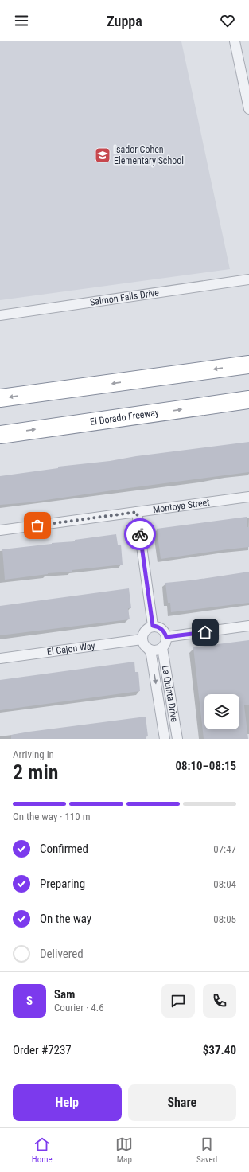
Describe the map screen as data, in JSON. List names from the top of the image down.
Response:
{
  "streets": {
    "highway": ["El Dorado Freeway"],
    "street": [
      "Salmon Falls Drive",
      "Montoya Street",
      "El Cajon Way",
      "La Quinta Drive"
    ]
  },
  "crossings": [
    ["El Cajon Way", "La Quinta Drive"]
  ],
  "places": {
    "school or university": ["Isador Cohen Elementary School"]
  },
  "page": {
    "header": "Zuppa",
    "heading": ["2 min", "Arriving in", "08:10–08:15"],
    "panel": [
      "Sam",
      "Courier · 4.6",
      "Order #7237",
      "$37.40"
    ],
    "bar": "On the way · 110 m",
    "list": [
      ["Confirmed", "07:47"],
      ["Preparing", "08:04"],
      ["On the way", "08:05"],
      "Delivered"
    ],
    "round": "S",
    "buttons": ["Help", "Share"],
    "tabs": ["Home", "Map", "Saved"]
  }
}
